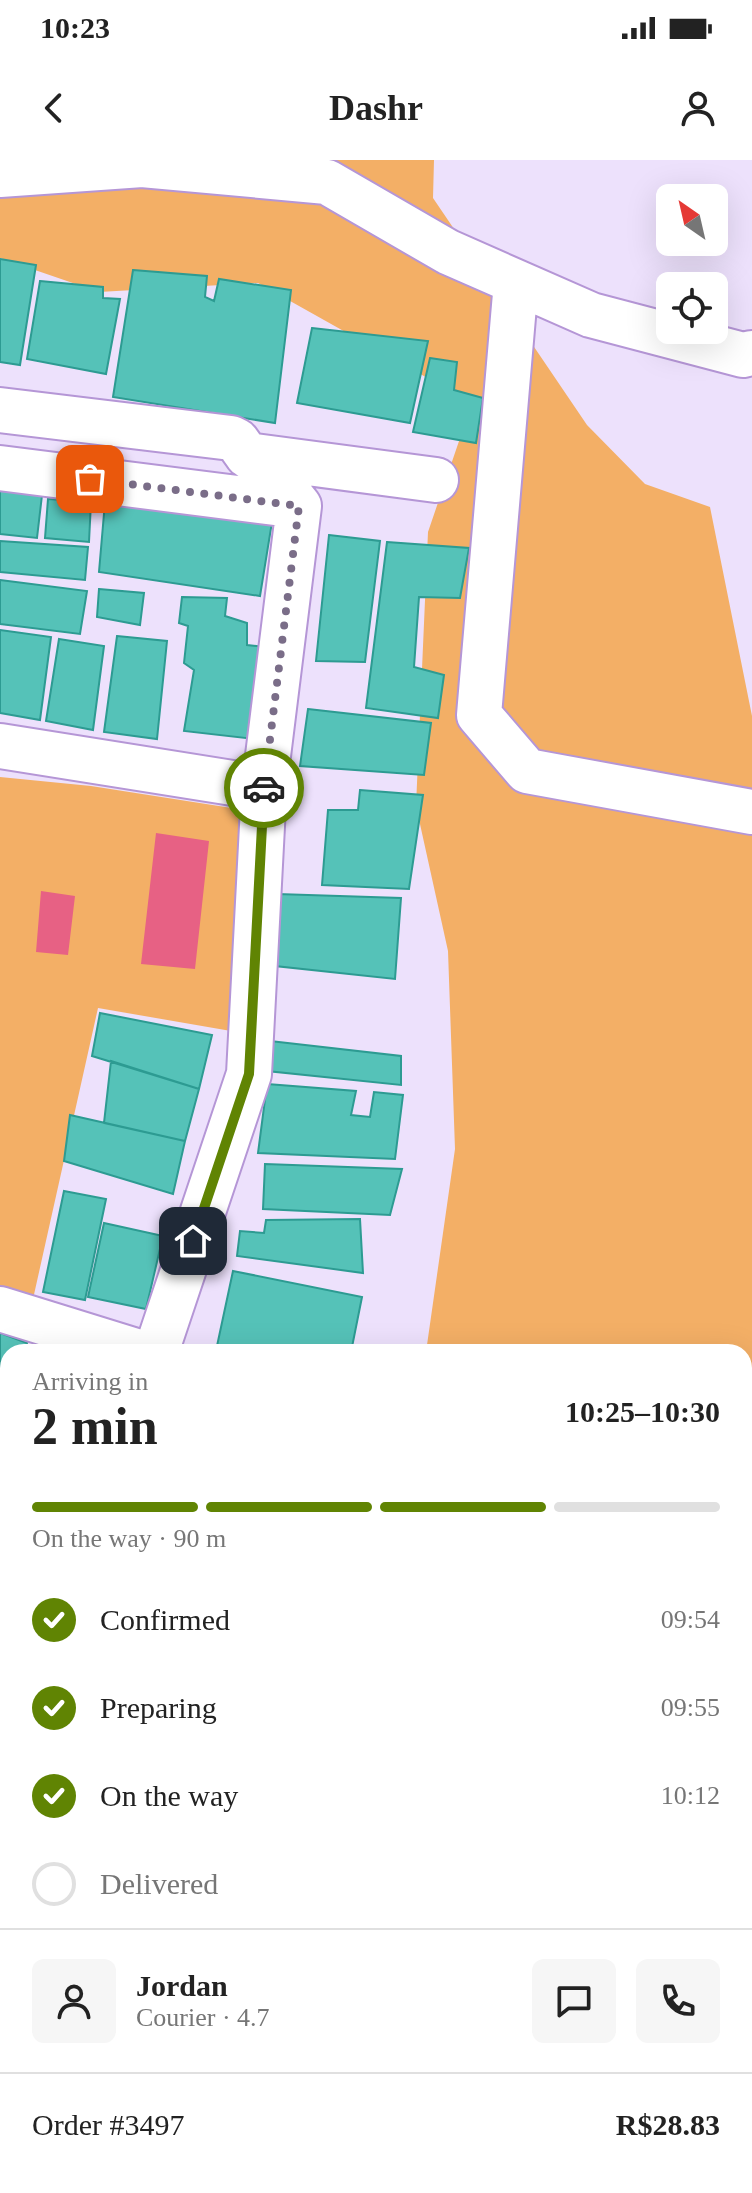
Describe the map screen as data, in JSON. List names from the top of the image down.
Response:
{
  "north": "top left",
  "page": {
    "status": "10:23",
    "header": "Dashr",
    "heading": ["2 min", "Arriving in", "10:25–10:30"],
    "panel": [
      "Jordan",
      "Courier · 4.7",
      "Order #3497",
      "R$28.83"
    ],
    "bar": "On the way · 90 m",
    "list": [
      ["Confirmed", "09:54"],
      ["Preparing", "09:55"],
      ["On the way", "10:12"],
      "Delivered"
    ]
  }
}
